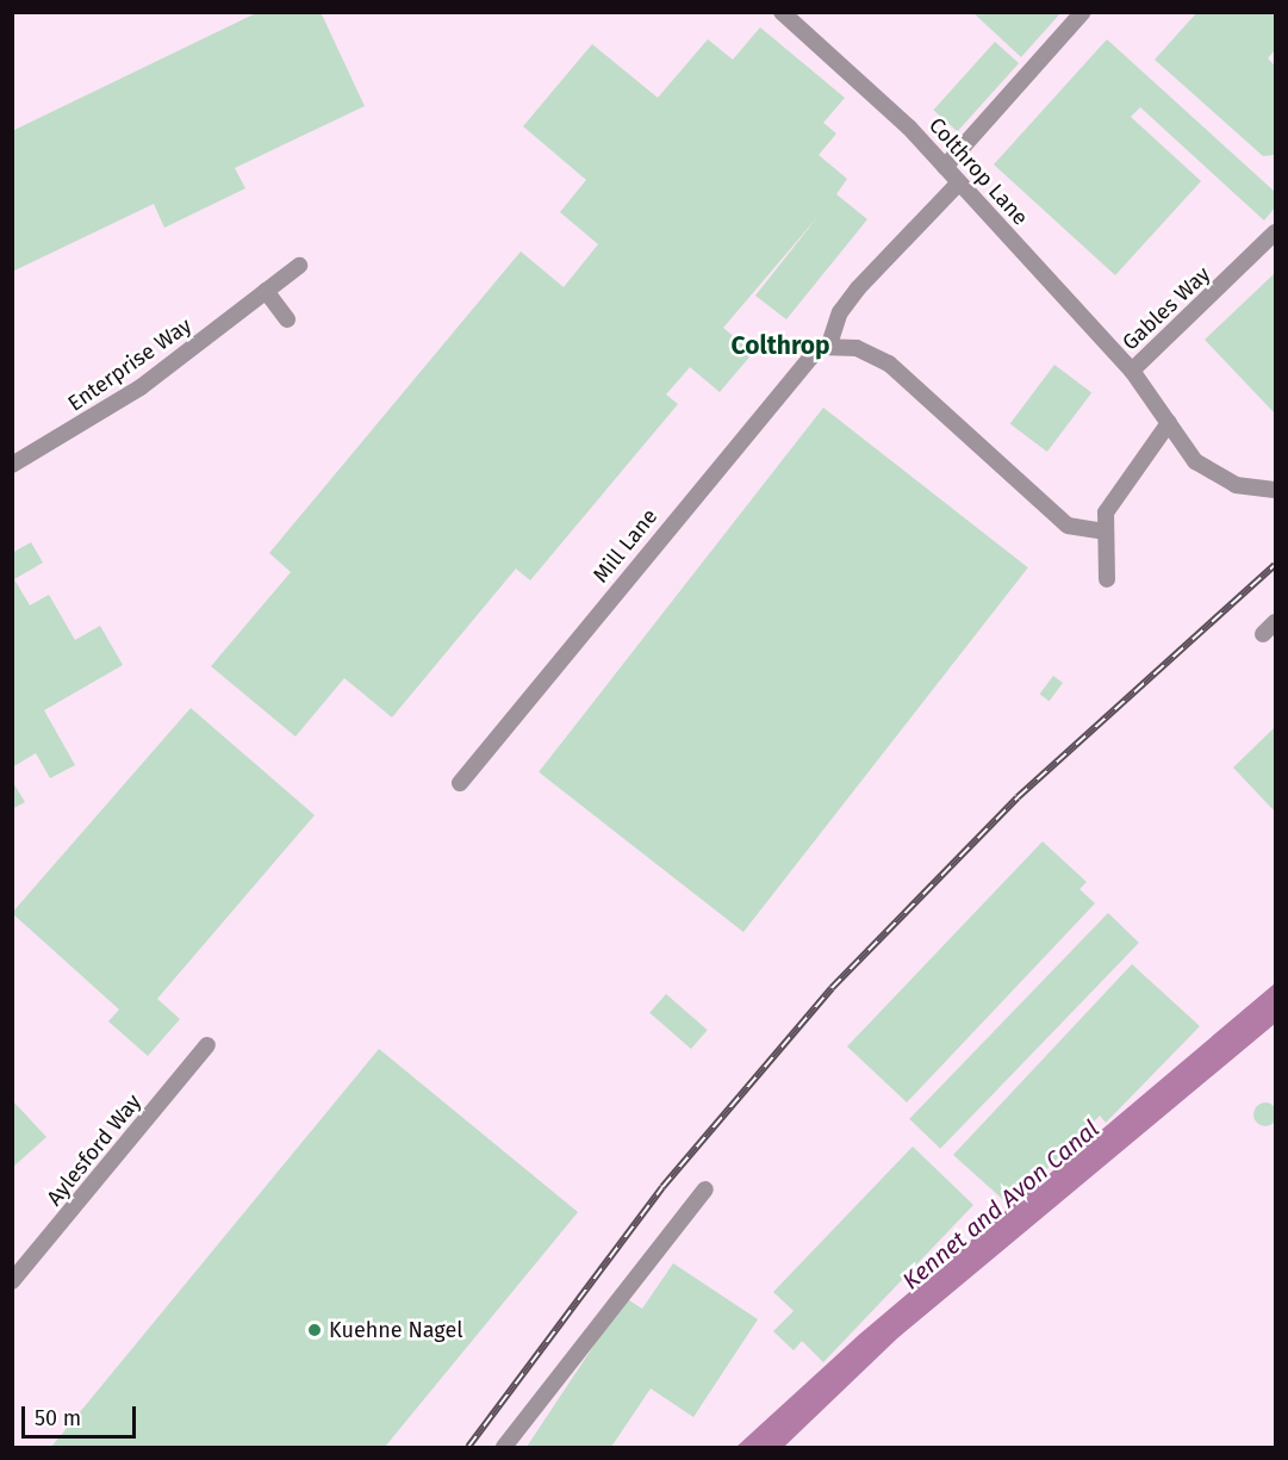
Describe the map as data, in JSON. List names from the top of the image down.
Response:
{
  "streets": {
    "street": [
      "Colthrop Lane",
      "Gables Way",
      "Enterprise Way",
      "Mill Lane",
      "Aylesford Way"
    ]
  },
  "crossings": [
    ["Colthrop Lane", "Gables Way"]
  ],
  "districts": ["Colthrop"],
  "water": ["Kennet and Avon Canal"],
  "places": ["Kuehne Nagel"],
  "scale_bar": "50 m"
}
